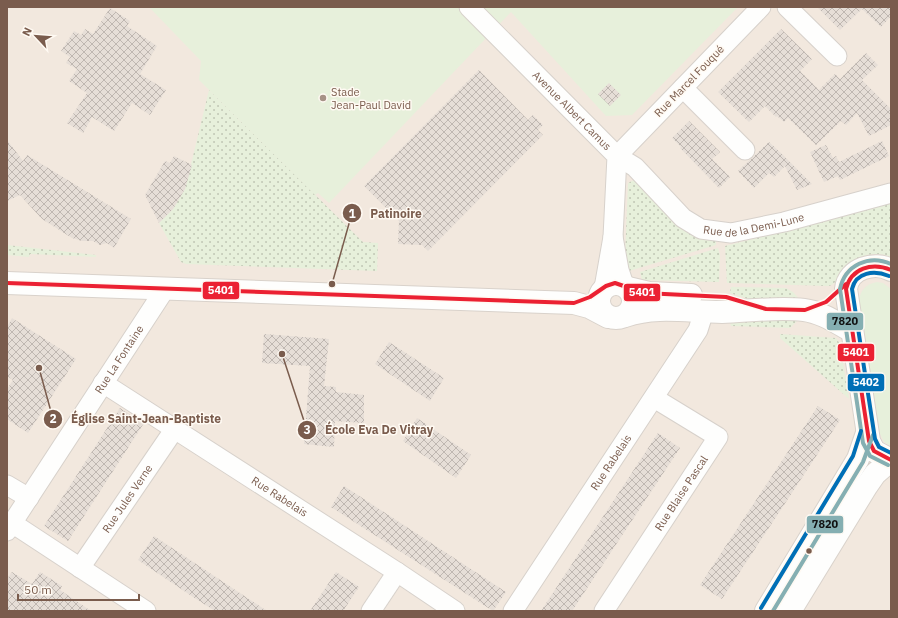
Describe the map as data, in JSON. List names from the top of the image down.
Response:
{
  "streets": {
    "street": [
      "Rue Marcel Fouqué",
      "Avenue Albert Camus",
      "Rue de la Demi-Lune",
      "Rue La Fontaine",
      "Rue Rabelais",
      "Rue Blaise Pascal",
      "Rue Jules Verne"
    ]
  },
  "crossings": [
    ["Rue Marcel Fouqué", "Avenue Albert Camus"],
    ["Rue Marcel Fouqué", "Rue de la Demi-Lune"],
    ["Avenue Albert Camus", "Rue de la Demi-Lune"],
    ["Rue La Fontaine", "Rue Rabelais"],
    ["Rue Rabelais", "Rue Blaise Pascal"],
    ["Rue Rabelais", "Rue Jules Verne"]
  ],
  "places": [
    "Stade Jean-Paul David",
    "Patinoire",
    "École Eva De Vitray",
    "Église Saint-Jean-Baptiste"
  ],
  "lines": ["transit line 7820", "transit line 5401", "transit line 5402"],
  "scale_bar": "50 m",
  "north": "top left"
}
